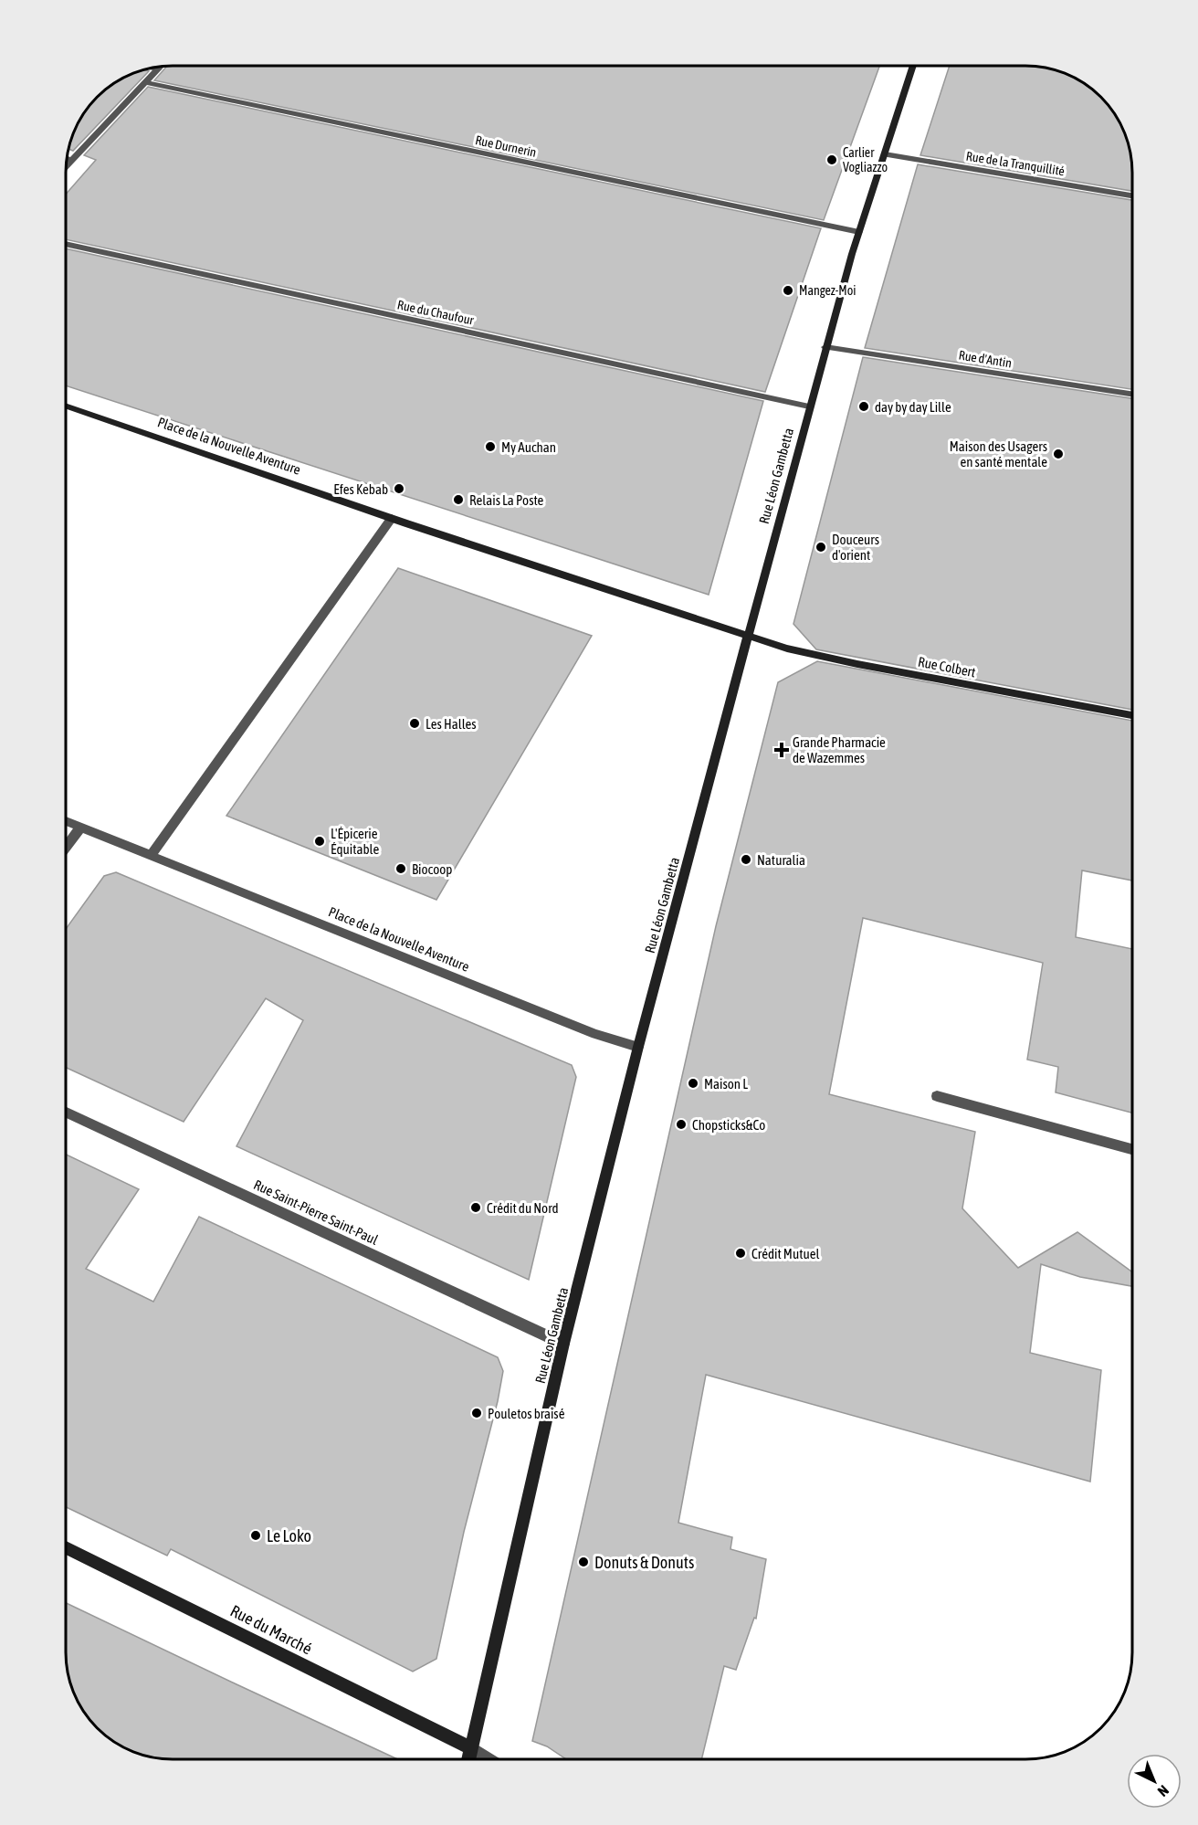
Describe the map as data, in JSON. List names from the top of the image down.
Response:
{
  "streets": {
    "street": [
      "Rue Durnerin",
      "Rue de la Tranquillité",
      "Rue du Chaufour",
      "Rue d'Antin",
      "Place de la Nouvelle Aventure",
      "Rue Léon Gambetta",
      "Rue Colbert",
      "Rue Saint-Pierre Saint-Paul",
      "Rue du Marché"
    ]
  },
  "crossings": [
    ["Rue Durnerin", "Rue Léon Gambetta"],
    ["Rue de la Tranquillité", "Rue Léon Gambetta"],
    ["Rue du Chaufour", "Rue Léon Gambetta"],
    ["Rue d'Antin", "Rue Léon Gambetta"],
    ["Place de la Nouvelle Aventure", "Rue Léon Gambetta"],
    ["Place de la Nouvelle Aventure", "Rue Colbert"],
    ["Rue Léon Gambetta", "Rue Colbert"],
    ["Rue Léon Gambetta", "Rue Saint-Pierre Saint-Paul"],
    ["Rue Léon Gambetta", "Rue du Marché"]
  ],
  "places": {
    "other": [
      "Carlier Vogliazzo",
      "Mangez-Moi",
      "day by day Lille",
      "My Auchan",
      "Maison des Usagers en santé mentale",
      "Efes Kebab",
      "Relais La Poste",
      "Douceurs d'orient",
      "Les Halles",
      "L'Épicerie Équitable",
      "Naturalia",
      "Biocoop",
      "Maison L",
      "Chopsticks&Co",
      "Crédit du Nord",
      "Crédit Mutuel",
      "Pouletos braisé",
      "Le Loko",
      "Donuts & Donuts"
    ],
    "health": ["Grande Pharmacie de Wazemmes"]
  },
  "north": "bottom right"
}
